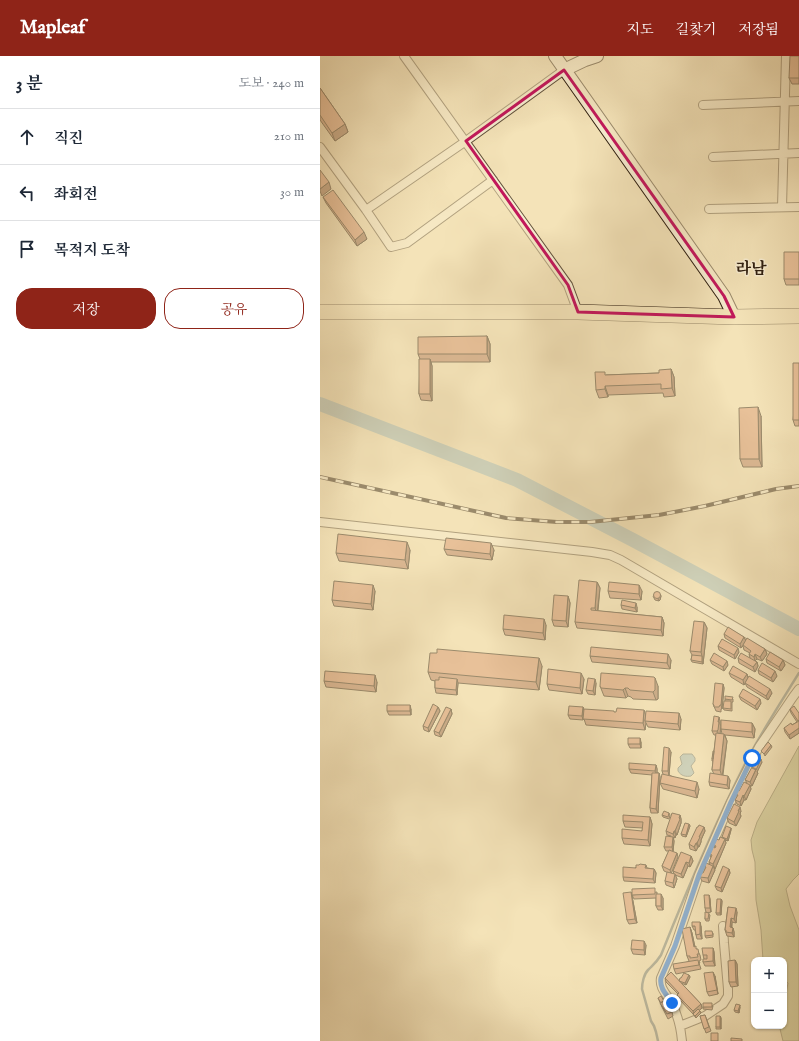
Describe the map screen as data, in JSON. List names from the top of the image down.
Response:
{
  "districts": ["라남"],
  "page": {
    "header": "Mapleaf",
    "nav": ["지도", "길찾기", "저장됨"],
    "heading": ["3 분", "도보 · 240 m"],
    "list": [
      ["직진", "210 m"],
      ["좌회전", "30 m"],
      "목적지 도착"
    ],
    "buttons": ["저장", "공유"],
    "map_buttons": ["+", "−"]
  }
}
